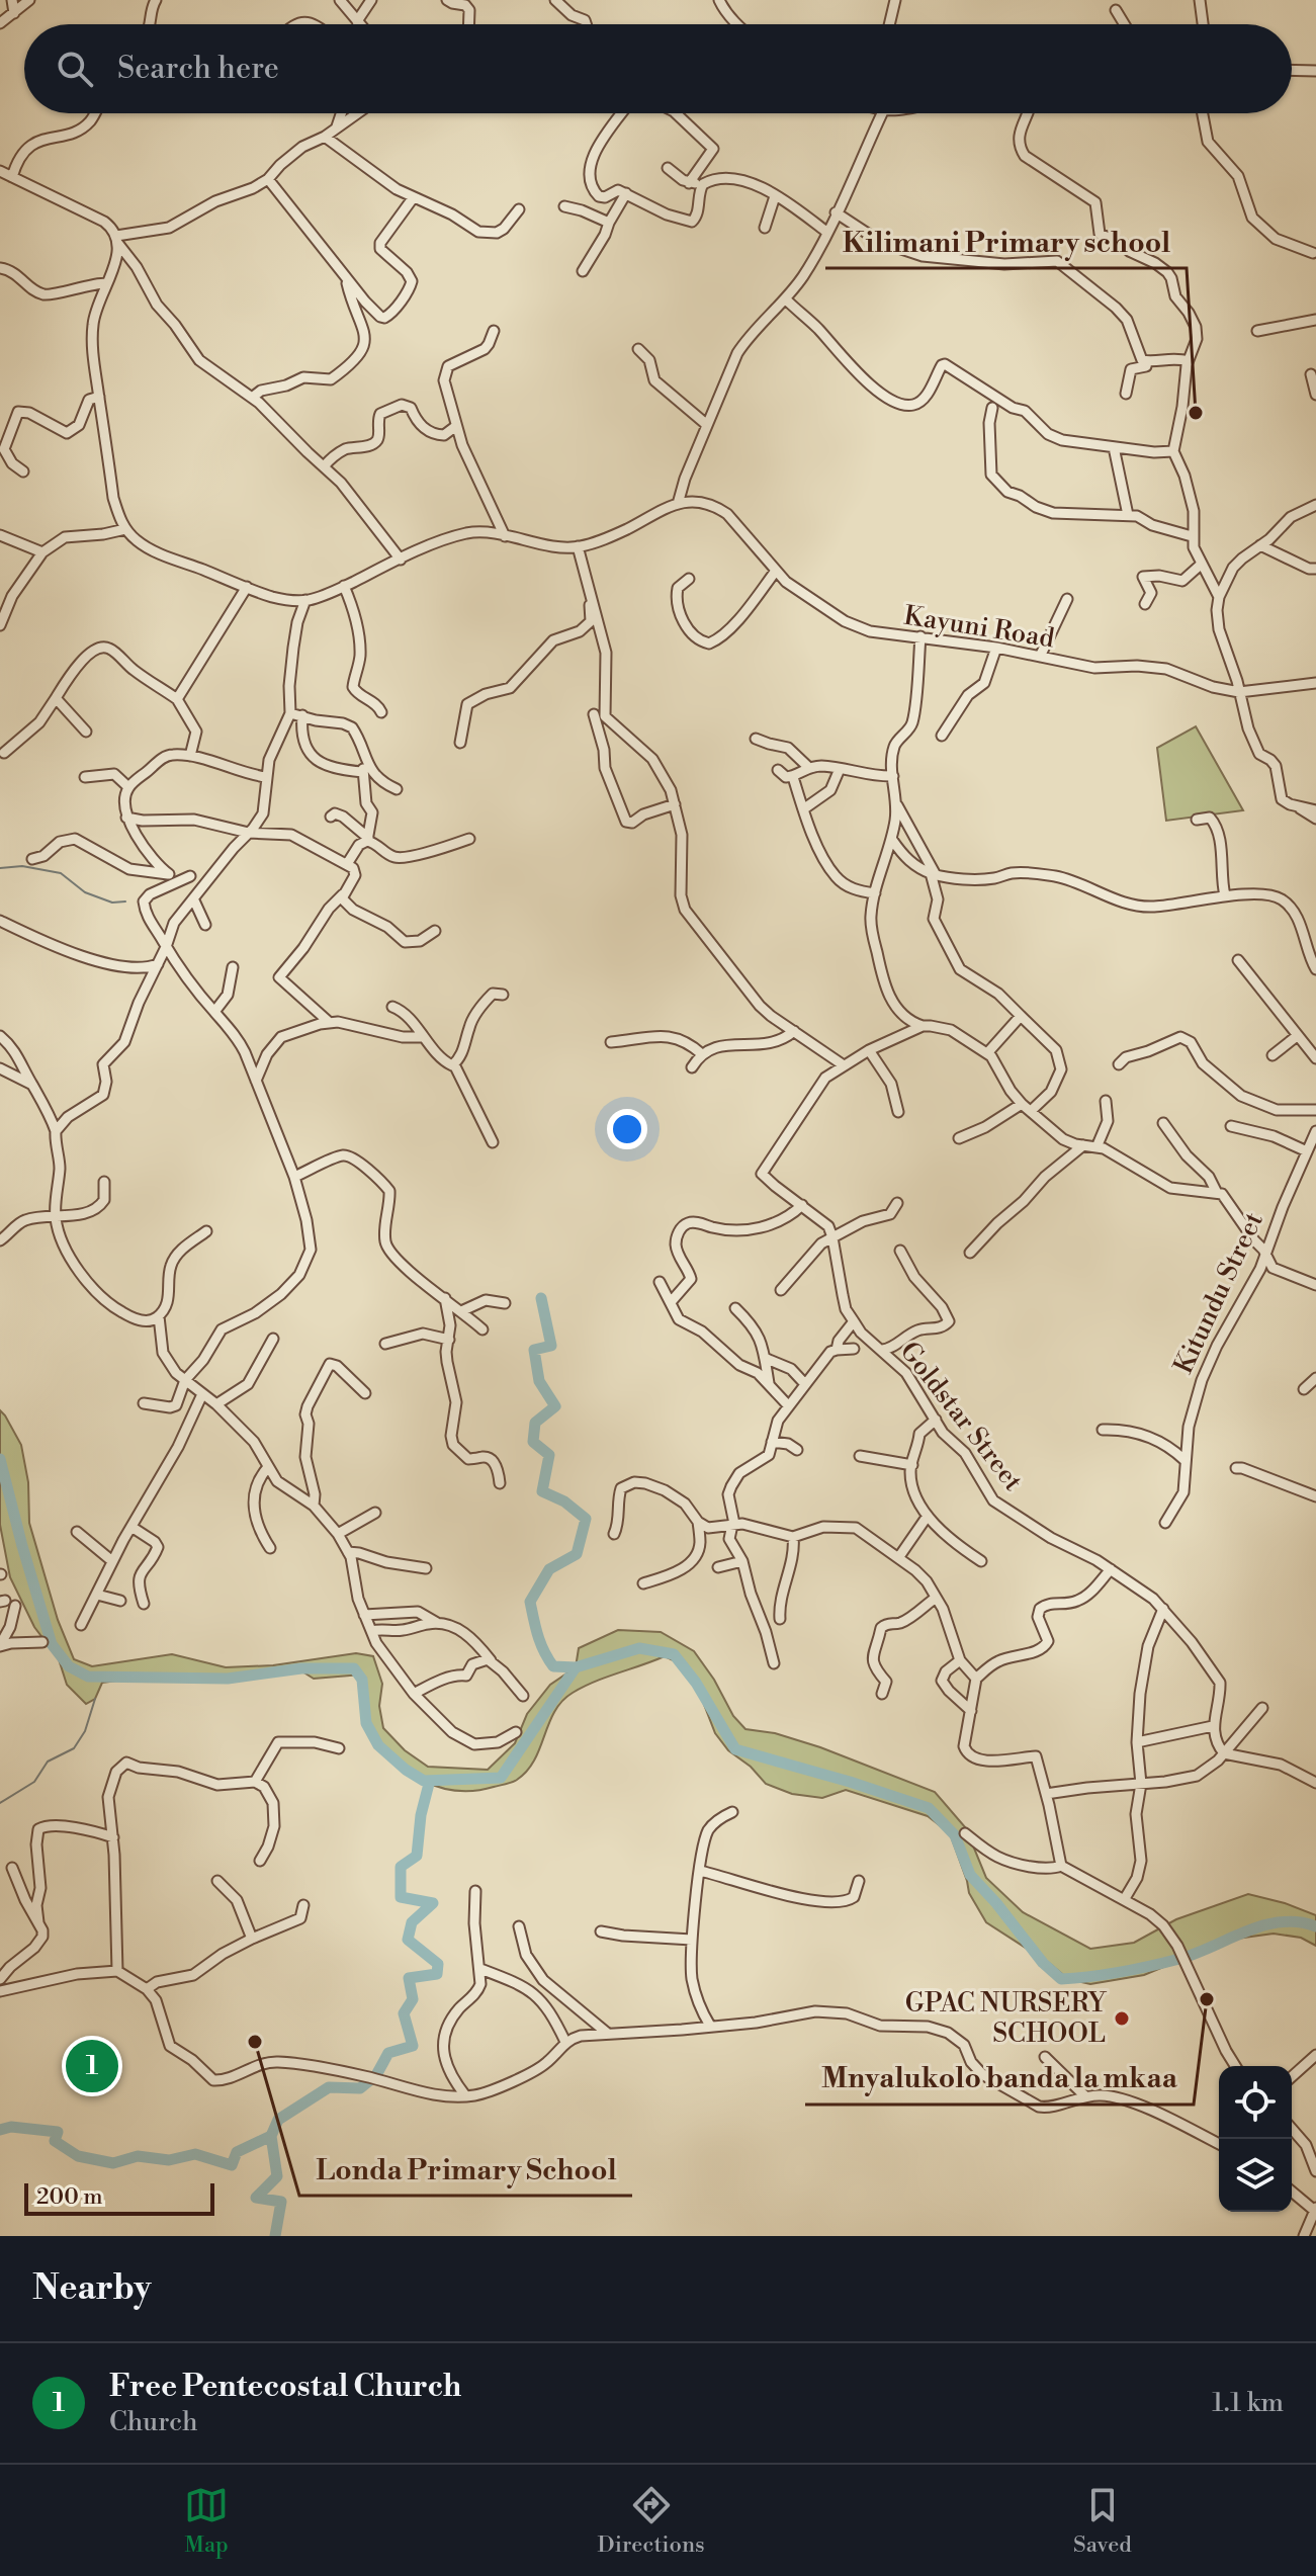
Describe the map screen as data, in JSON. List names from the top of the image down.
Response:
{
  "streets": {
    "street": ["Kayuni Road", "Kitundu Street", "Goldstar Street"]
  },
  "places": [
    "Kilimani Primary school",
    "Mnyalukolo banda la mkaa",
    "GPAC NURSERY SCHOOL",
    "Londa Primary School"
  ],
  "scale_bar": "200 m",
  "page": {
    "search": "Search here",
    "pins": "1",
    "scale": "200 m",
    "heading": "Nearby",
    "list": [
      {
        "mark": "1",
        "name": "Free Pentecostal Church",
        "note": "Church",
        "value": "1.1 km"
      }
    ],
    "nav": ["Map", "Directions", "Saved"]
  }
}
